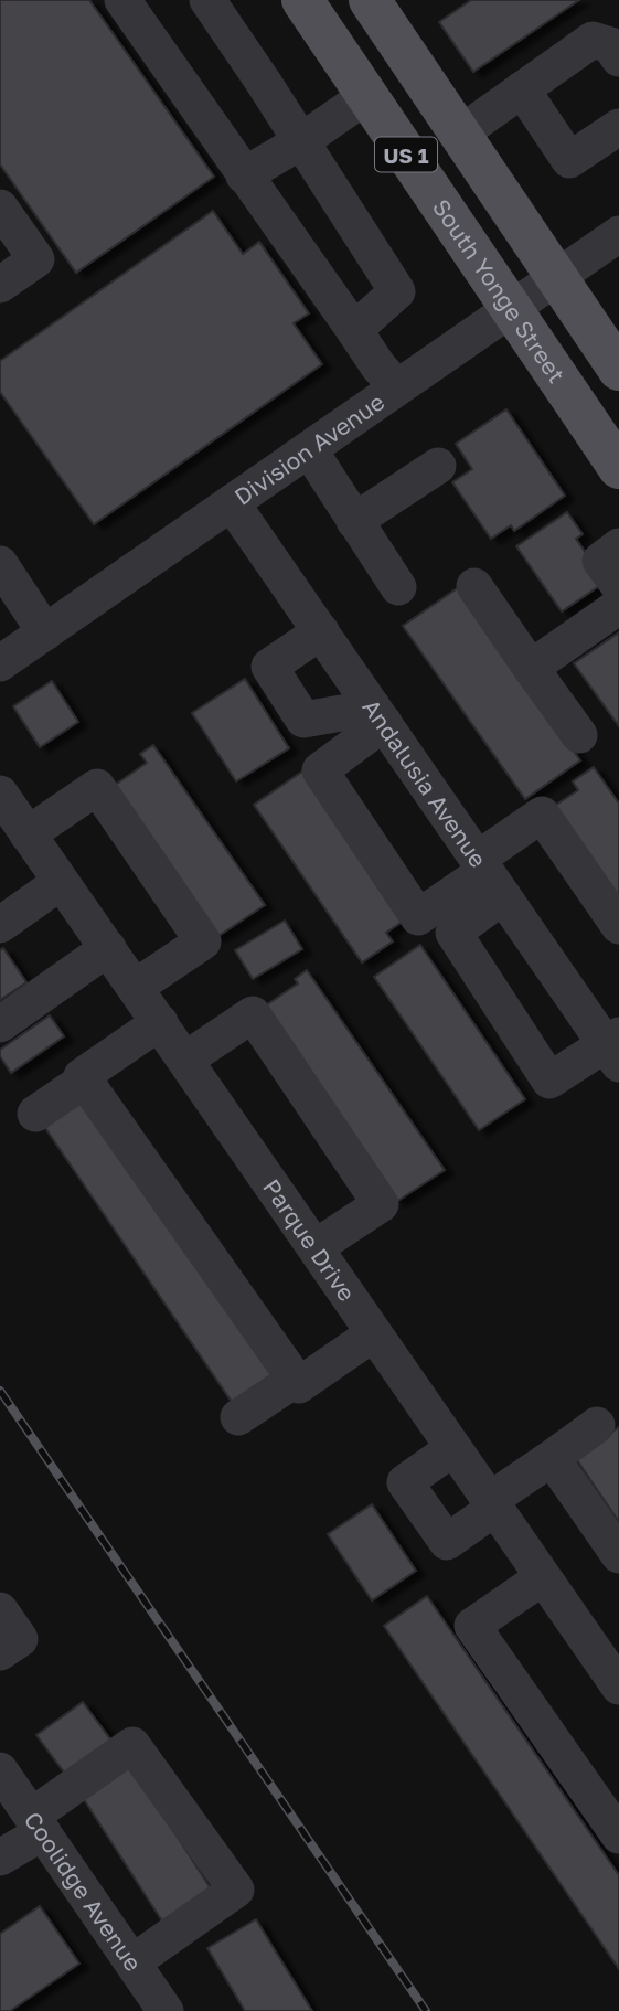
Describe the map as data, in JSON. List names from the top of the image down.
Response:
{
  "streets": {
    "main road": ["US 1", "South Yonge Street"],
    "street": [
      "Division Avenue",
      "Andalusia Avenue",
      "Parque Drive",
      "Coolidge Avenue"
    ]
  },
  "crossings": [
    ["US 1", "Division Avenue"],
    ["South Yonge Street", "Division Avenue"],
    ["Division Avenue", "Andalusia Avenue"]
  ]
}
